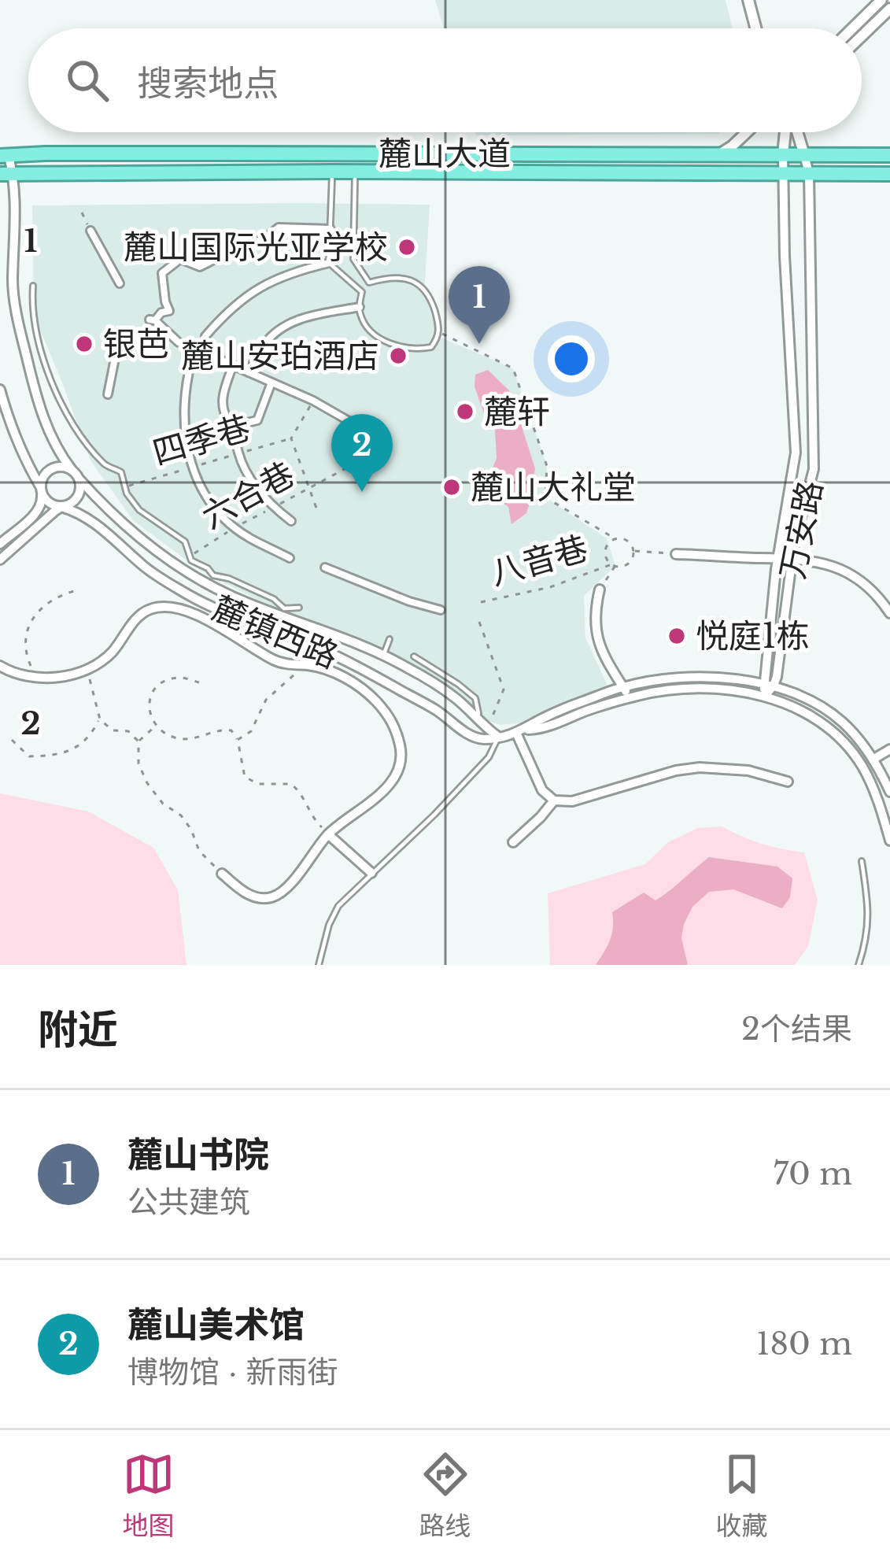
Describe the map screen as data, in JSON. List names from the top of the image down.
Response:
{
  "streets": {
    "highway": ["麓山大道"],
    "street": ["万安路", "麓镇西路"],
    "path": ["四季巷", "六合巷", "八音巷"]
  },
  "crossings": [
    ["麓山大道", "万安路"]
  ],
  "places": [
    "麓山国际光亚学校",
    "银芭",
    "麓山安珀酒店",
    "麓轩",
    "麓山大礼堂",
    "悦庭1栋"
  ],
  "page": {
    "search": "搜索地点",
    "pins": ["1", "2"],
    "heading": ["附近", "2个结果"],
    "list": [
      {
        "mark": "1",
        "name": "麓山书院",
        "note": "公共建筑",
        "value": "70 m"
      },
      {
        "mark": "2",
        "name": "麓山美术馆",
        "note": "博物馆 · 新雨街",
        "value": "180 m"
      }
    ],
    "nav": ["地图", "路线", "收藏"]
  },
  "grid": {
    "rows": ["1", "2"]
  }
}
